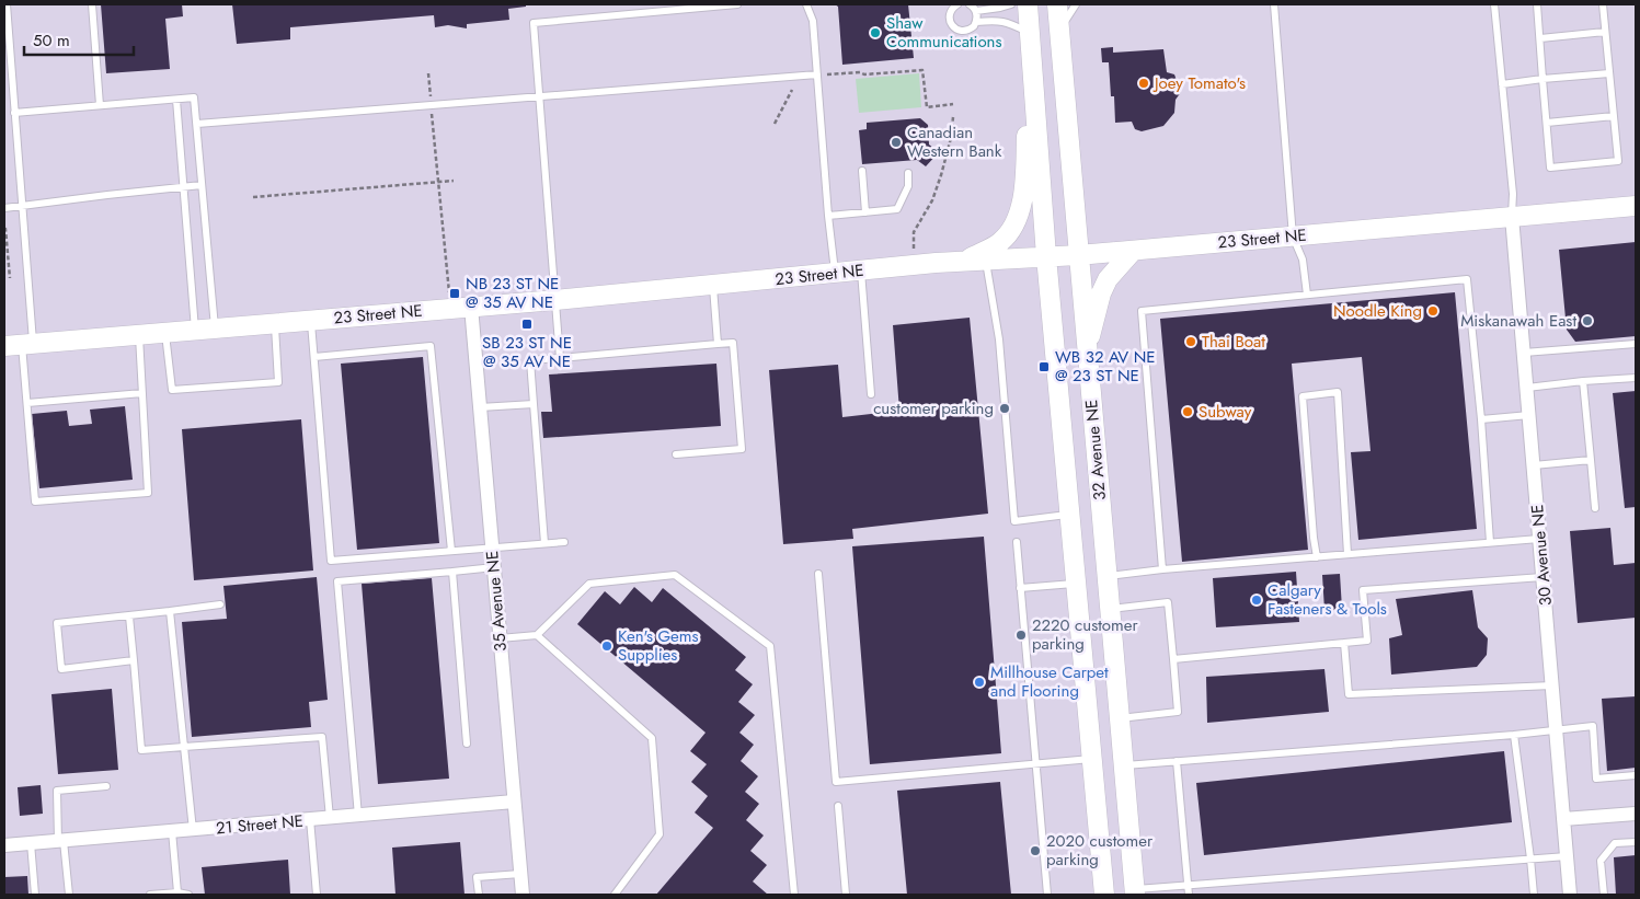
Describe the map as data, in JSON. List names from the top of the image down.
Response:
{
  "streets": {
    "main road": ["23 Street NE", "32 Avenue NE"],
    "street": ["30 Avenue NE", "35 Avenue NE", "21 Street NE"]
  },
  "crossings": [
    ["23 Street NE", "32 Avenue NE"],
    ["23 Street NE", "30 Avenue NE"],
    ["23 Street NE", "35 Avenue NE"],
    ["35 Avenue NE", "21 Street NE"]
  ],
  "places": {
    "other": [
      "Shaw Communications",
      "Joey Tomato's",
      "Canadian Western Bank",
      "Noodle King",
      "Miskanawah East",
      "Thai Boat",
      "customer parking",
      "Subway",
      "Calgary Fasteners & Tools",
      "2220 customer parking",
      "Ken's Gems Supplies",
      "Millhouse Carpet and Flooring",
      "2020 customer parking"
    ],
    "transit": ["NB 23 ST NE @ 35 AV NE", "SB 23 ST NE @ 35 AV NE", "WB 32 AV NE @ 23 ST NE"]
  },
  "scale_bar": "50 m"
}
